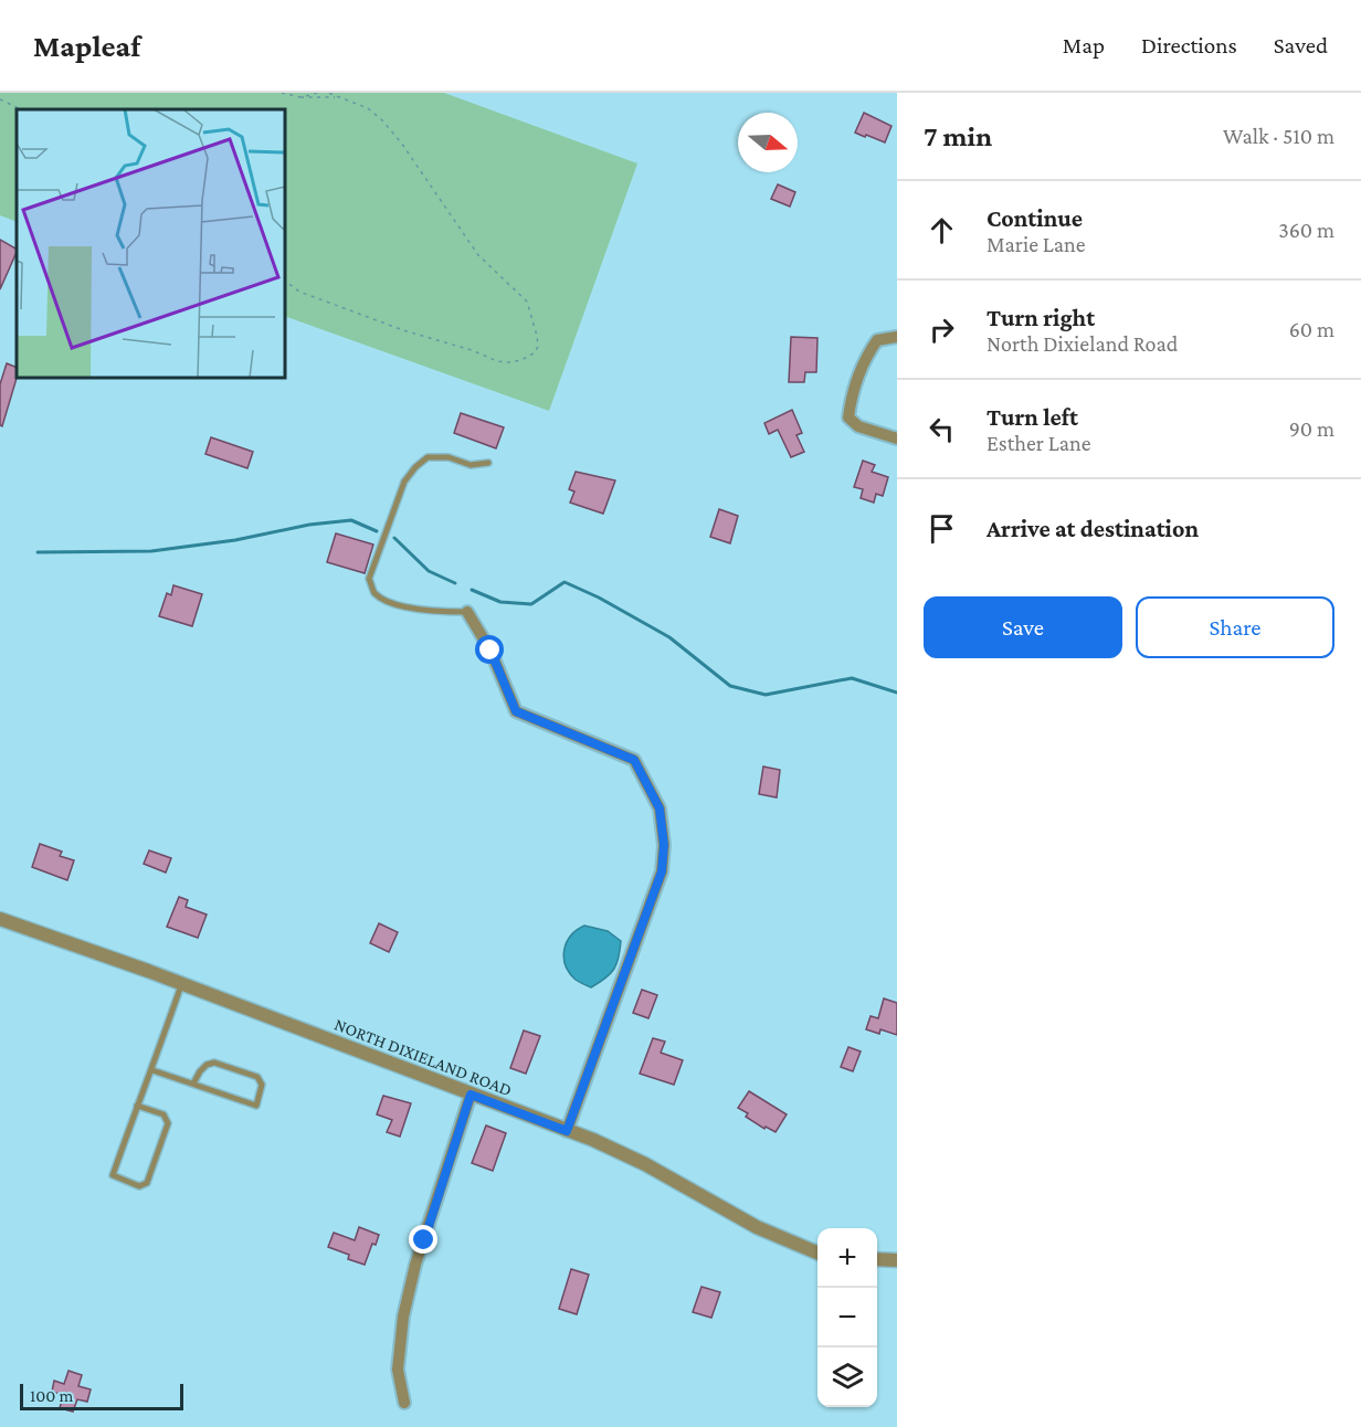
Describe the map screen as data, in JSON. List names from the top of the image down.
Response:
{
  "streets": {
    "street": ["NORTH DIXIELAND ROAD"]
  },
  "scale_bar": "100 m",
  "north": "right",
  "page": {
    "header": "Mapleaf",
    "nav": ["Map", "Directions", "Saved"],
    "heading": ["7 min", "Walk · 510 m"],
    "list": [
      ["Continue", "Marie Lane", "360 m"],
      ["Turn right", "North Dixieland Road", "60 m"],
      ["Turn left", "Esther Lane", "90 m"],
      "Arrive at destination"
    ],
    "buttons": ["Save", "Share"],
    "map_buttons": ["+", "−"],
    "scale": "100 m"
  }
}
